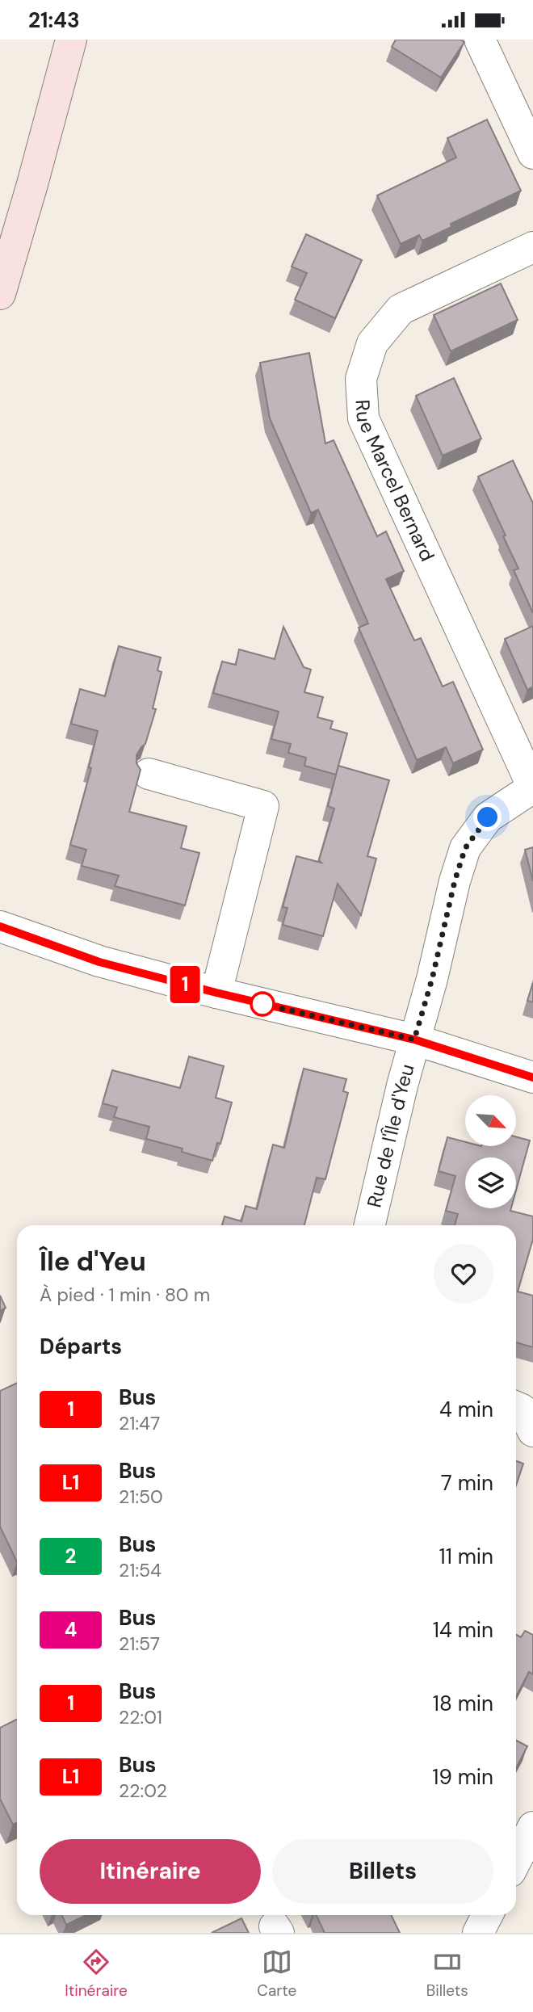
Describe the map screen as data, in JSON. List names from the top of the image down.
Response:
{
  "streets": {
    "street": ["Rue Marcel Bernard", "Rue de l'Île d'Yeu"]
  },
  "crossings": [
    ["Rue Marcel Bernard", "Rue de l'Île d'Yeu"]
  ],
  "lines": ["bus line 1"],
  "north": "bottom right",
  "page": {
    "status": "21:43",
    "on_map": "1",
    "heading": [
      ["Île d'Yeu", "À pied · 1 min · 80 m"],
      "Départs"
    ],
    "list": [
      {
        "mark": "1",
        "name": "Bus",
        "note": "21:47",
        "value": "4 min"
      },
      {
        "mark": "L1",
        "name": "Bus",
        "note": "21:50",
        "value": "7 min"
      },
      {
        "mark": "2",
        "name": "Bus",
        "note": "21:54",
        "value": "11 min"
      },
      {
        "mark": "4",
        "name": "Bus",
        "note": "21:57",
        "value": "14 min"
      },
      {
        "mark": "1",
        "name": "Bus",
        "note": "22:01",
        "value": "18 min"
      },
      {
        "mark": "L1",
        "name": "Bus",
        "note": "22:02",
        "value": "19 min"
      }
    ],
    "buttons": ["Itinéraire", "Billets"],
    "tabs": ["Itinéraire", "Carte", "Billets"]
  }
}
